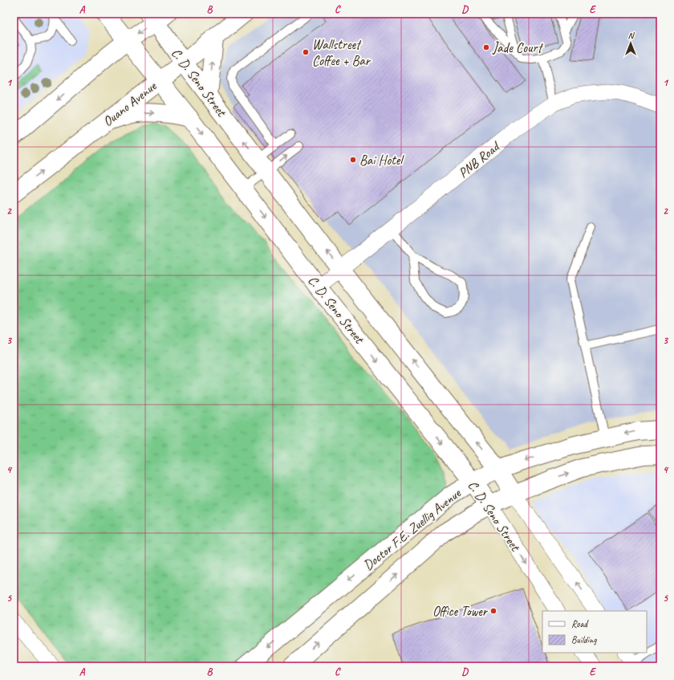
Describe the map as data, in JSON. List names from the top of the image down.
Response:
{
  "streets": {
    "main road": ["C. D. Seno Street", "Ouano Avenue", "Doctor F.E. Zuellig Avenue"],
    "street": ["PNB Road"]
  },
  "crossings": [
    ["C. D. Seno Street", "Ouano Avenue"],
    ["C. D. Seno Street", "PNB Road"],
    ["C. D. Seno Street", "Doctor F.E. Zuellig Avenue"]
  ],
  "places": [
    "Jade Court",
    "Wallstreet Coffee + Bar",
    "Bai Hotel",
    "Office Tower"
  ],
  "legend": ["Road", "Building"],
  "north": "top",
  "grid": {
    "columns": [
      "A",
      "B",
      "C",
      "D",
      "E"
    ],
    "rows": [
      "1",
      "2",
      "3",
      "4",
      "5"
    ]
  }
}
